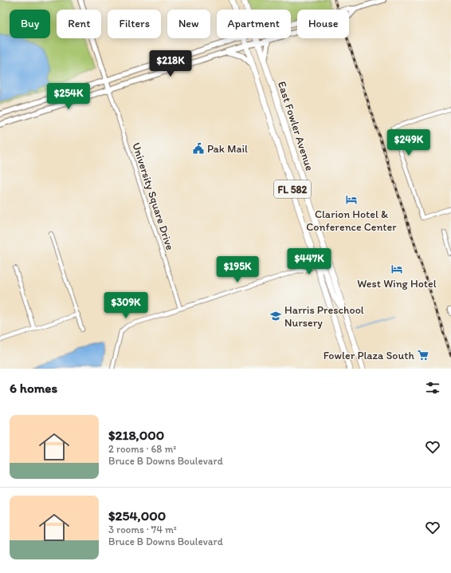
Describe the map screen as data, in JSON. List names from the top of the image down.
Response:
{
  "streets": {
    "main road": ["East Fowler Avenue", "FL 582"],
    "street": ["University Square Drive"]
  },
  "places": {
    "public building": ["Pak Mail"],
    "hotel": ["Clarion Hotel & Conference Center", "West Wing Hotel"],
    "school or university": ["Harris Preschool Nursery"],
    "supermarket": ["Fowler Plaza South"]
  },
  "page": {
    "chip": [
      "Buy",
      "Rent",
      "Filters",
      "New",
      "Apartment",
      "House"
    ],
    "price": [
      "$218K",
      "$254K",
      "$249K",
      "$447K",
      "$195K",
      "$309K"
    ],
    "heading": "6 homes",
    "list": [
      {
        "name": "$218,000",
        "note": "2 rooms · 68 m² · Bruce B Downs Boulevard"
      },
      {
        "name": "$254,000",
        "note": "3 rooms · 74 m² · Bruce B Downs Boulevard"
      }
    ]
  }
}
